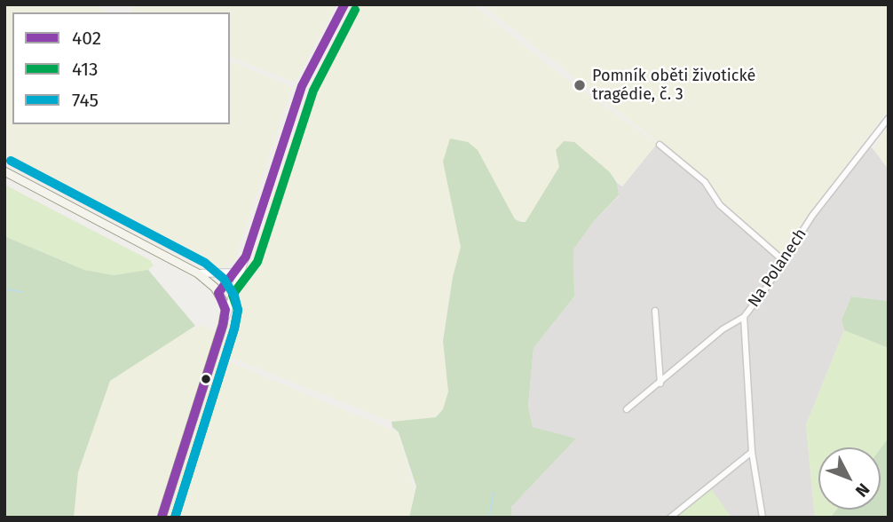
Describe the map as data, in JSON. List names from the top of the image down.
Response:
{
  "streets": {
    "street": ["Na Polanech"]
  },
  "places": ["Pomník oběti životické tragédie, č. 3"],
  "lines": ["transit line 402", "transit line 413", "transit line 745"],
  "legend": ["402", "413", "745"],
  "north": "bottom right"
}
